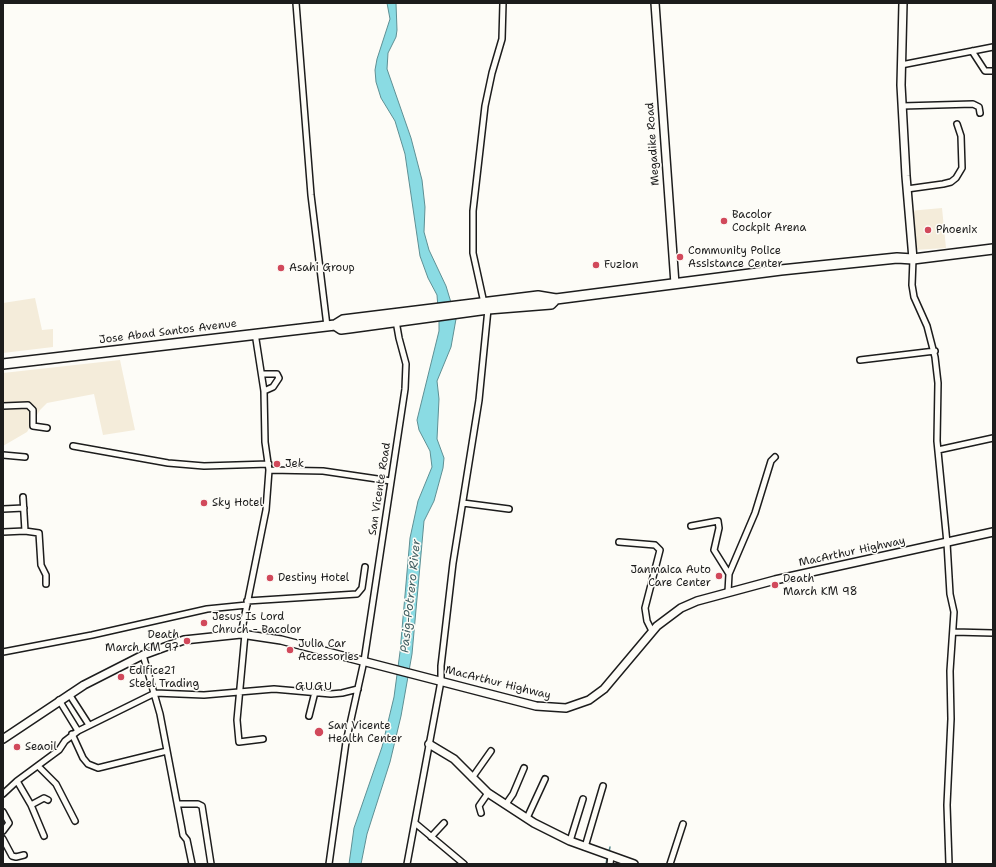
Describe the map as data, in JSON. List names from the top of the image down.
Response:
{
  "streets": {
    "highway": ["Jose Abad Santos Avenue"],
    "main road": ["Megadike Road", "MacArthur Highway"],
    "street": ["San Vicente Road"]
  },
  "crossings": [
    ["Megadike Road", "Jose Abad Santos Avenue"],
    ["Jose Abad Santos Avenue", "San Vicente Road"],
    ["San Vicente Road", "MacArthur Highway"]
  ],
  "districts": ["GUGU"],
  "water": ["Pasig-Potrero River"],
  "places": [
    "Bacolor Cockpit Arena",
    "Phoenix",
    "Community Police Assistance Center",
    "Fuzion",
    "Asahi Group",
    "Jek",
    "Sky Hotel",
    "Janmaica Auto Care Center",
    "Destiny Hotel",
    "Death March KM 98",
    "Jesus Is Lord Chruch - Bacolor",
    "Death March KM 97",
    "Julia Car Accessories",
    "Edifice21 Steel Trading",
    "San Vicente Health Center",
    "Seaoil"
  ]
}
